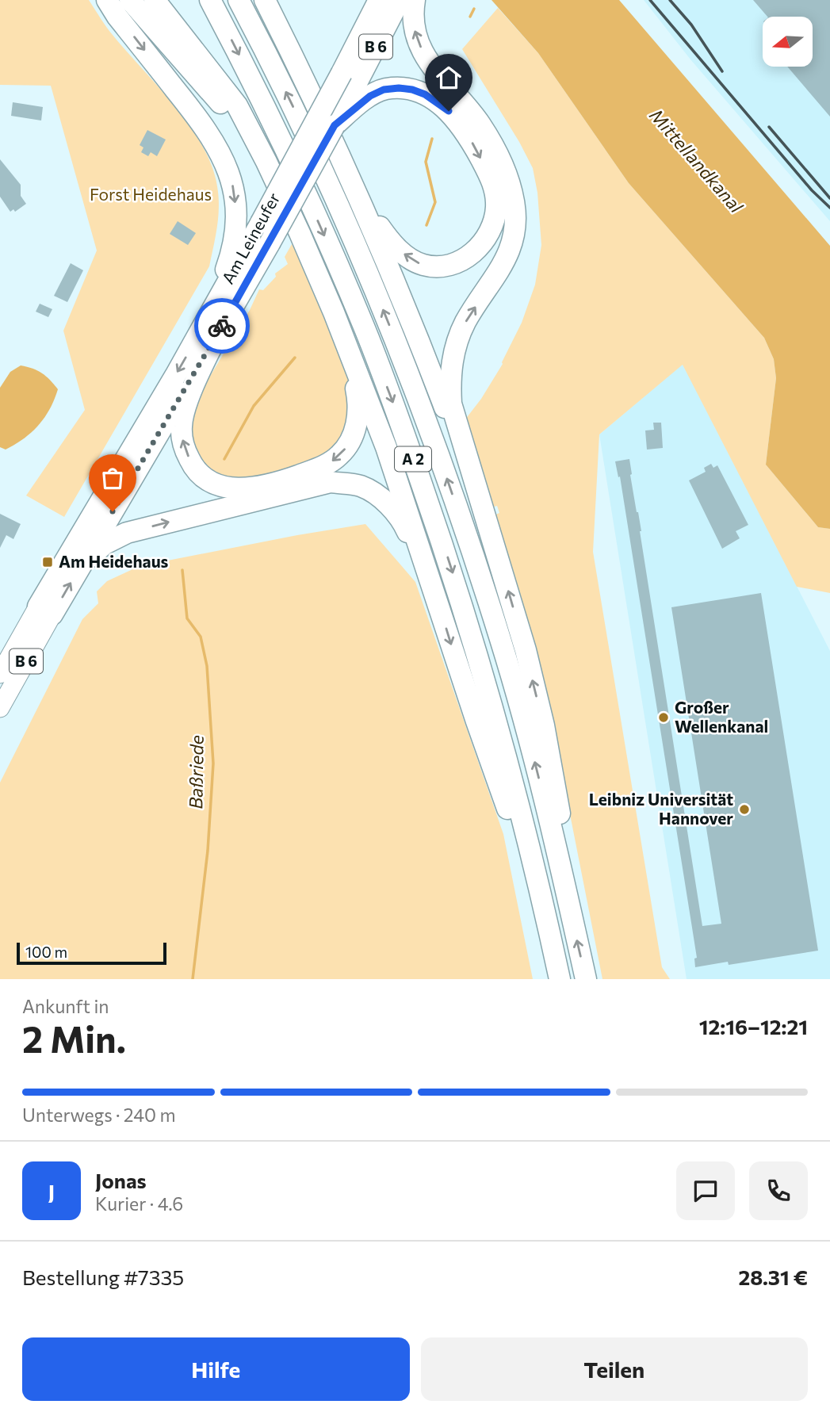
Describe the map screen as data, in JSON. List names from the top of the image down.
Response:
{
  "streets": {
    "highway": ["B 6", "Am Leineufer", "A 2"]
  },
  "crossings": [
    ["B 6", "Am Leineufer"]
  ],
  "water": ["Mittellandkanal", "Baßriede"],
  "parks": ["Forst Heidehaus"],
  "places": {
    "transit": ["Am Heidehaus"],
    "other": ["Großer Wellenkanal", "Leibniz Universität Hannover"]
  },
  "scale_bar": "100 m",
  "north": "left",
  "page": {
    "scale": "100 m",
    "heading": ["2 Min.", "Ankunft in", "12:16–12:21"],
    "panel": [
      "Jonas",
      "Kurier · 4.6",
      "Bestellung #7335",
      "28.31 €"
    ],
    "bar": "Unterwegs · 240 m",
    "round": "J",
    "buttons": ["Hilfe", "Teilen"]
  }
}
